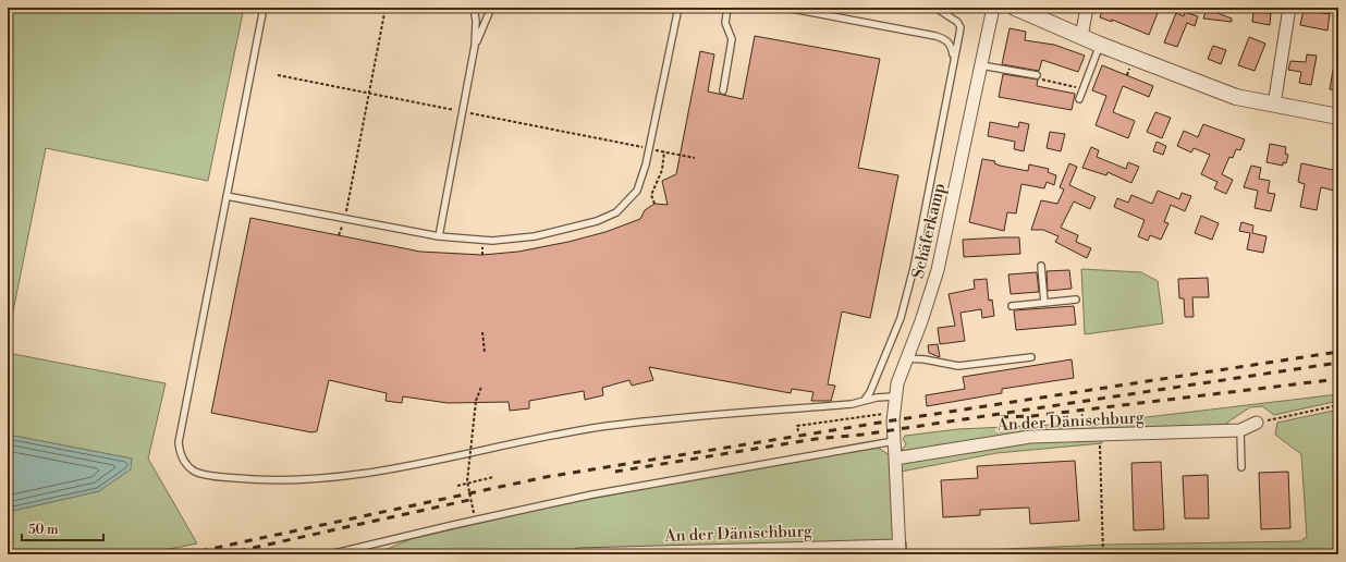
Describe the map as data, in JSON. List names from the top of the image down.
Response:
{
  "streets": {
    "street": ["Schäferkamp", "An der Dänischburg"]
  },
  "crossings": [
    ["Schäferkamp", "An der Dänischburg"]
  ],
  "scale_bar": "50 m"
}
